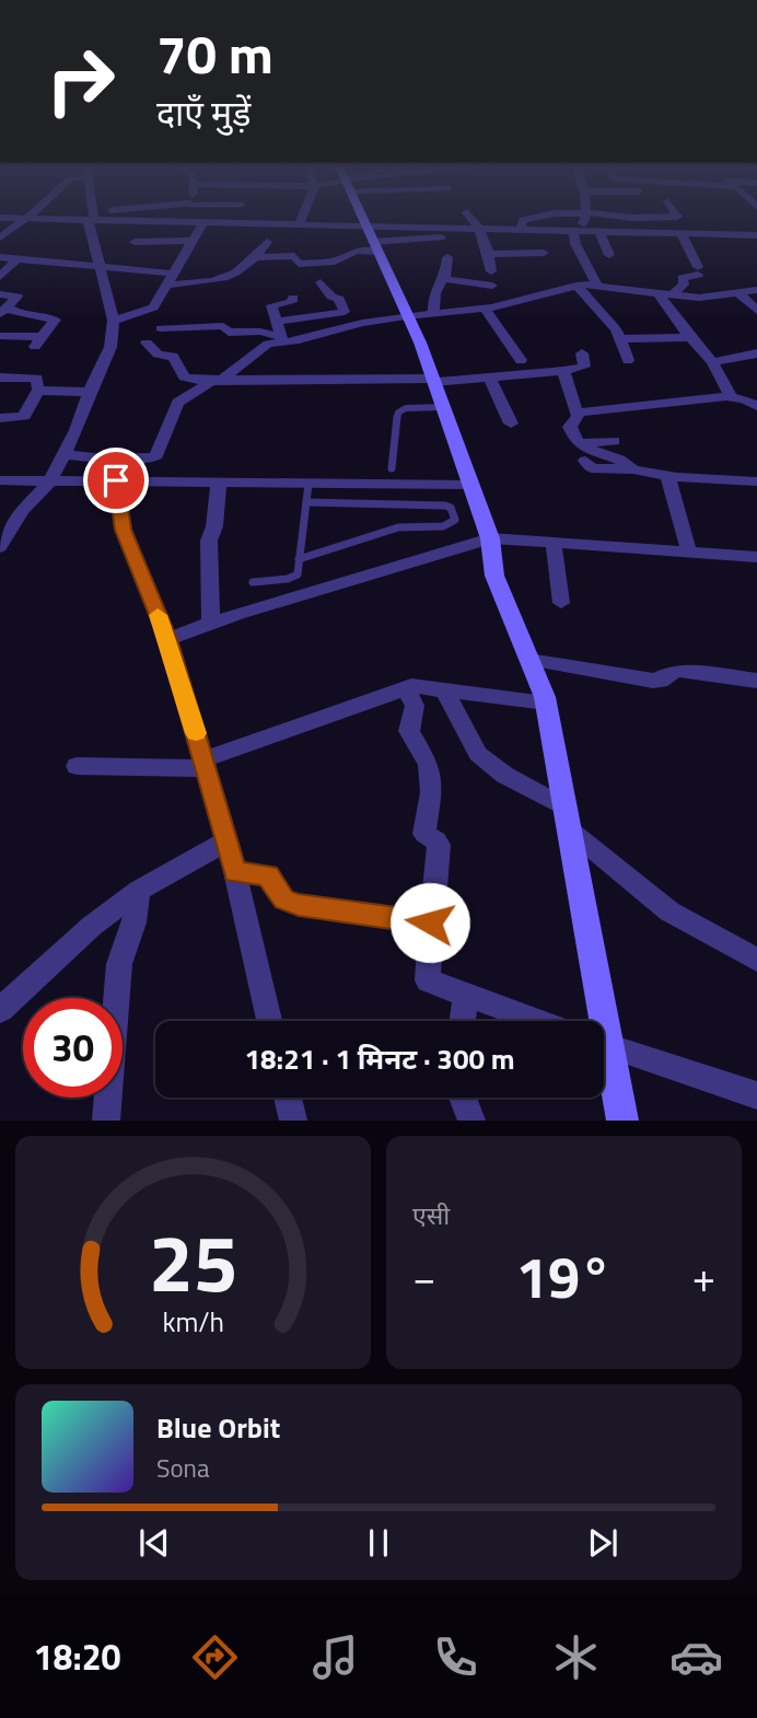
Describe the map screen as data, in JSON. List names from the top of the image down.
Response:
{
  "page": {
    "turn": ["70 m", "दाएँ मुड़ें"],
    "limit": "30",
    "trip": "18:21 · 1 मिनट · 300 m",
    "tile": "एसी",
    "heat": ["−", "19°", "+"],
    "song": ["Blue Orbit", "Sona"],
    "tabs": "18:20",
    "gauge": ["25", "km/h"]
  }
}
